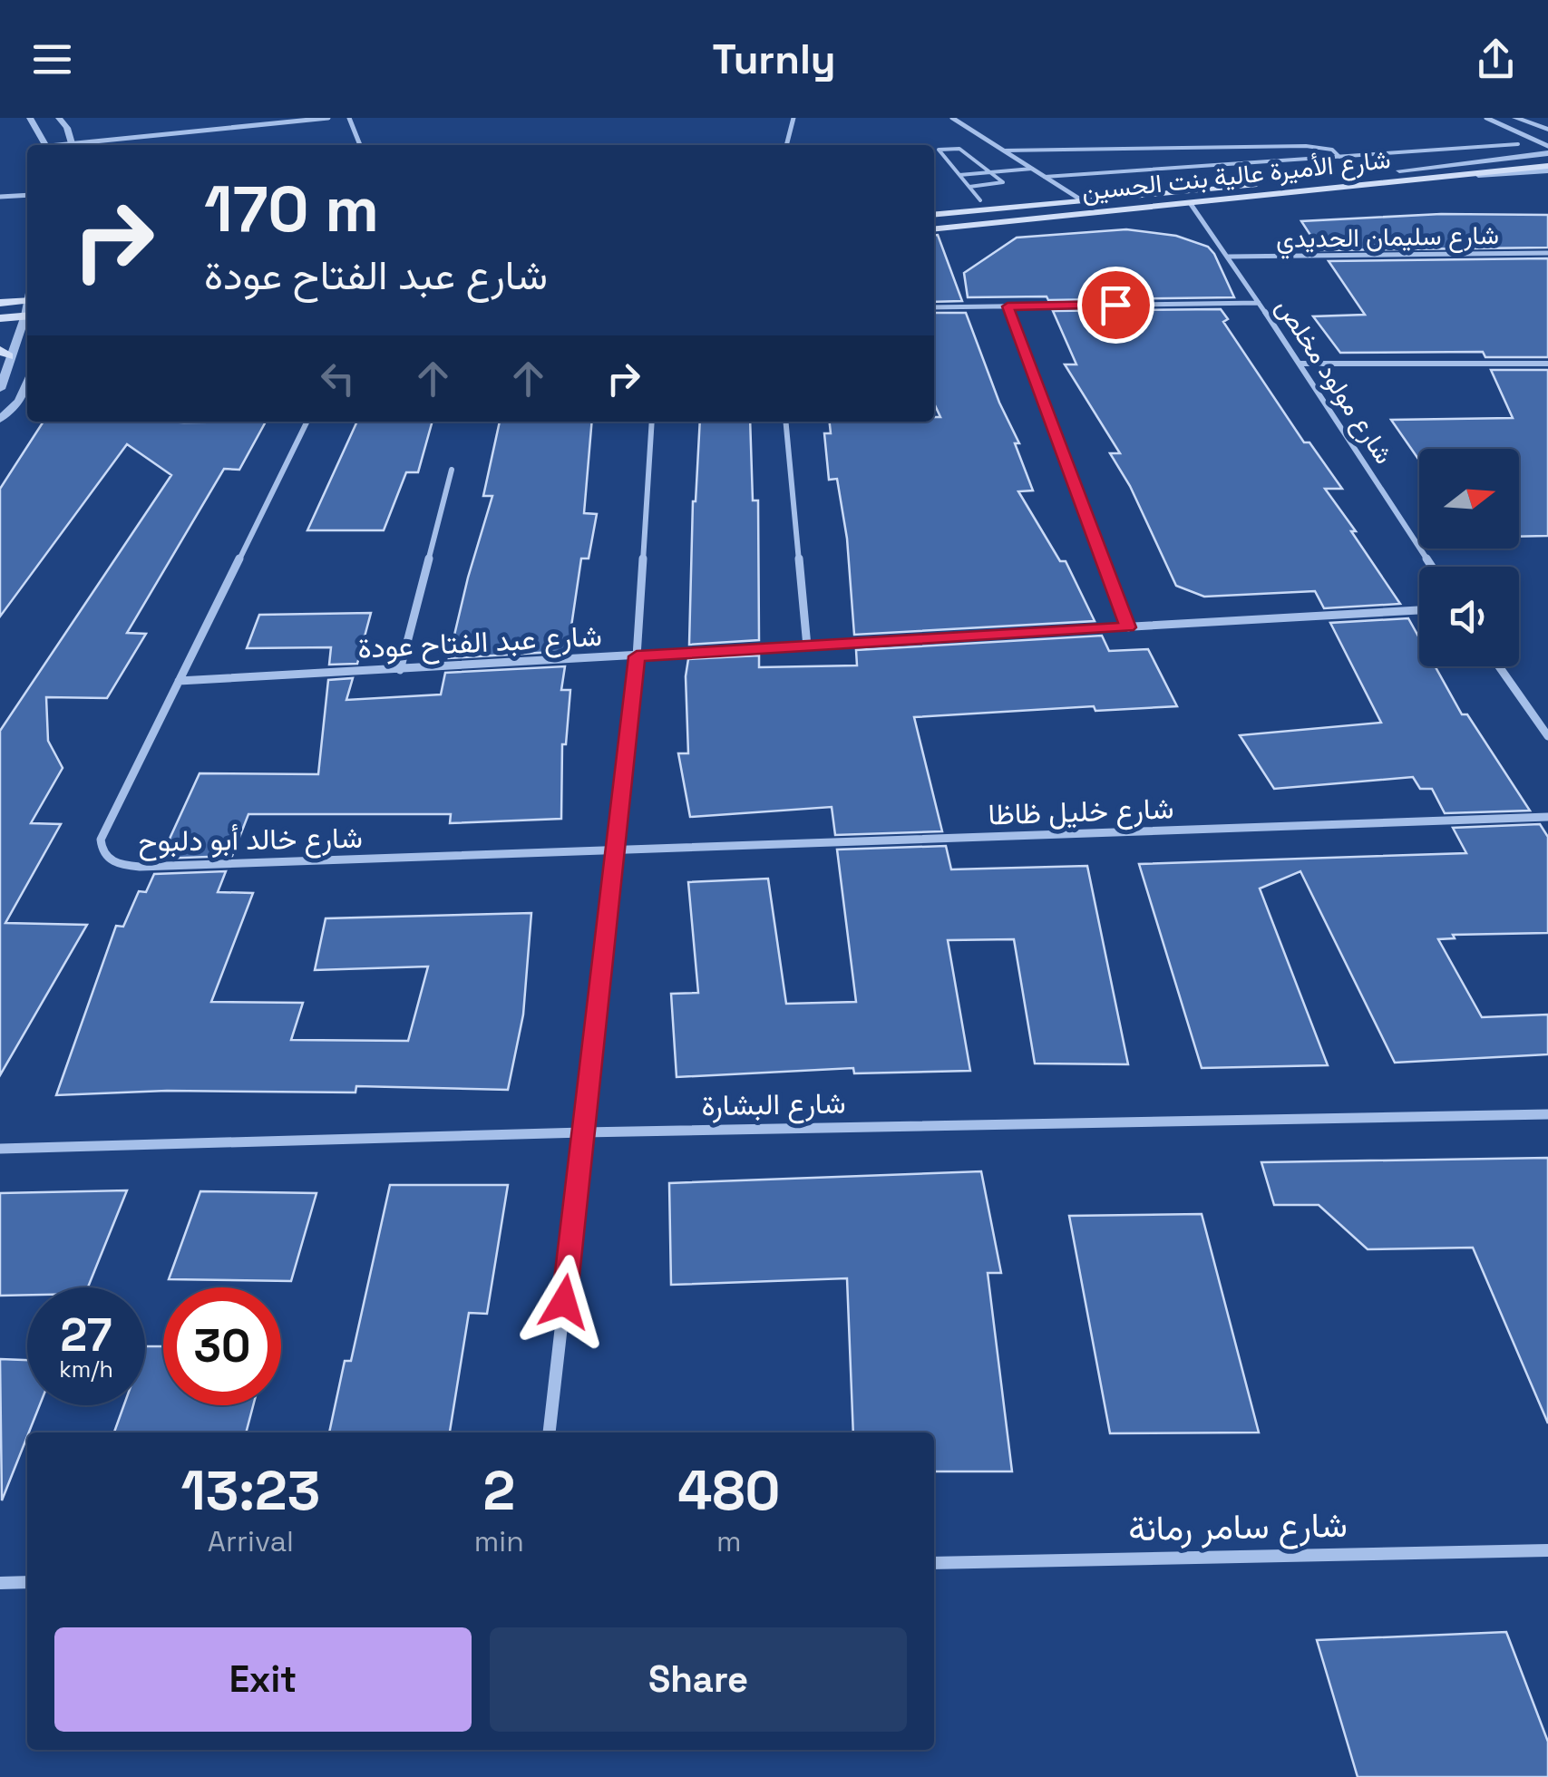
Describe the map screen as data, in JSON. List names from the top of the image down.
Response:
{
  "streets": {
    "main road": ["شارع الأميرة عالية بنت الحسين"],
    "street": [
      "شارع سليمان الحديدي",
      "شارع مولود مخلص",
      "شارع عبد الفتاح عودة",
      "شارع خليل ظاظا",
      "شارع خالد أبو دلبوح",
      "شارع البشارة",
      "شارع سامر رمانة"
    ]
  },
  "crossings": [
    ["شارع الأميرة عالية بنت الحسين", "شارع مولود مخلص"],
    ["شارع سليمان الحديدي", "شارع مولود مخلص"],
    ["شارع عبد الفتاح عودة", "شارع خالد أبو دلبوح"],
    ["شارع خليل ظاظا", "شارع خالد أبو دلبوح"]
  ],
  "north": "right",
  "page": {
    "header": "Turnly",
    "turn": ["170 m", "شارع عبد الفتاح عودة"],
    "speed": "27 km/h",
    "limit": "30",
    "eta": [
      "13:23",
      "Arrival",
      "2",
      "min",
      "480",
      "m"
    ],
    "buttons": ["Exit", "Share"]
  }
}
